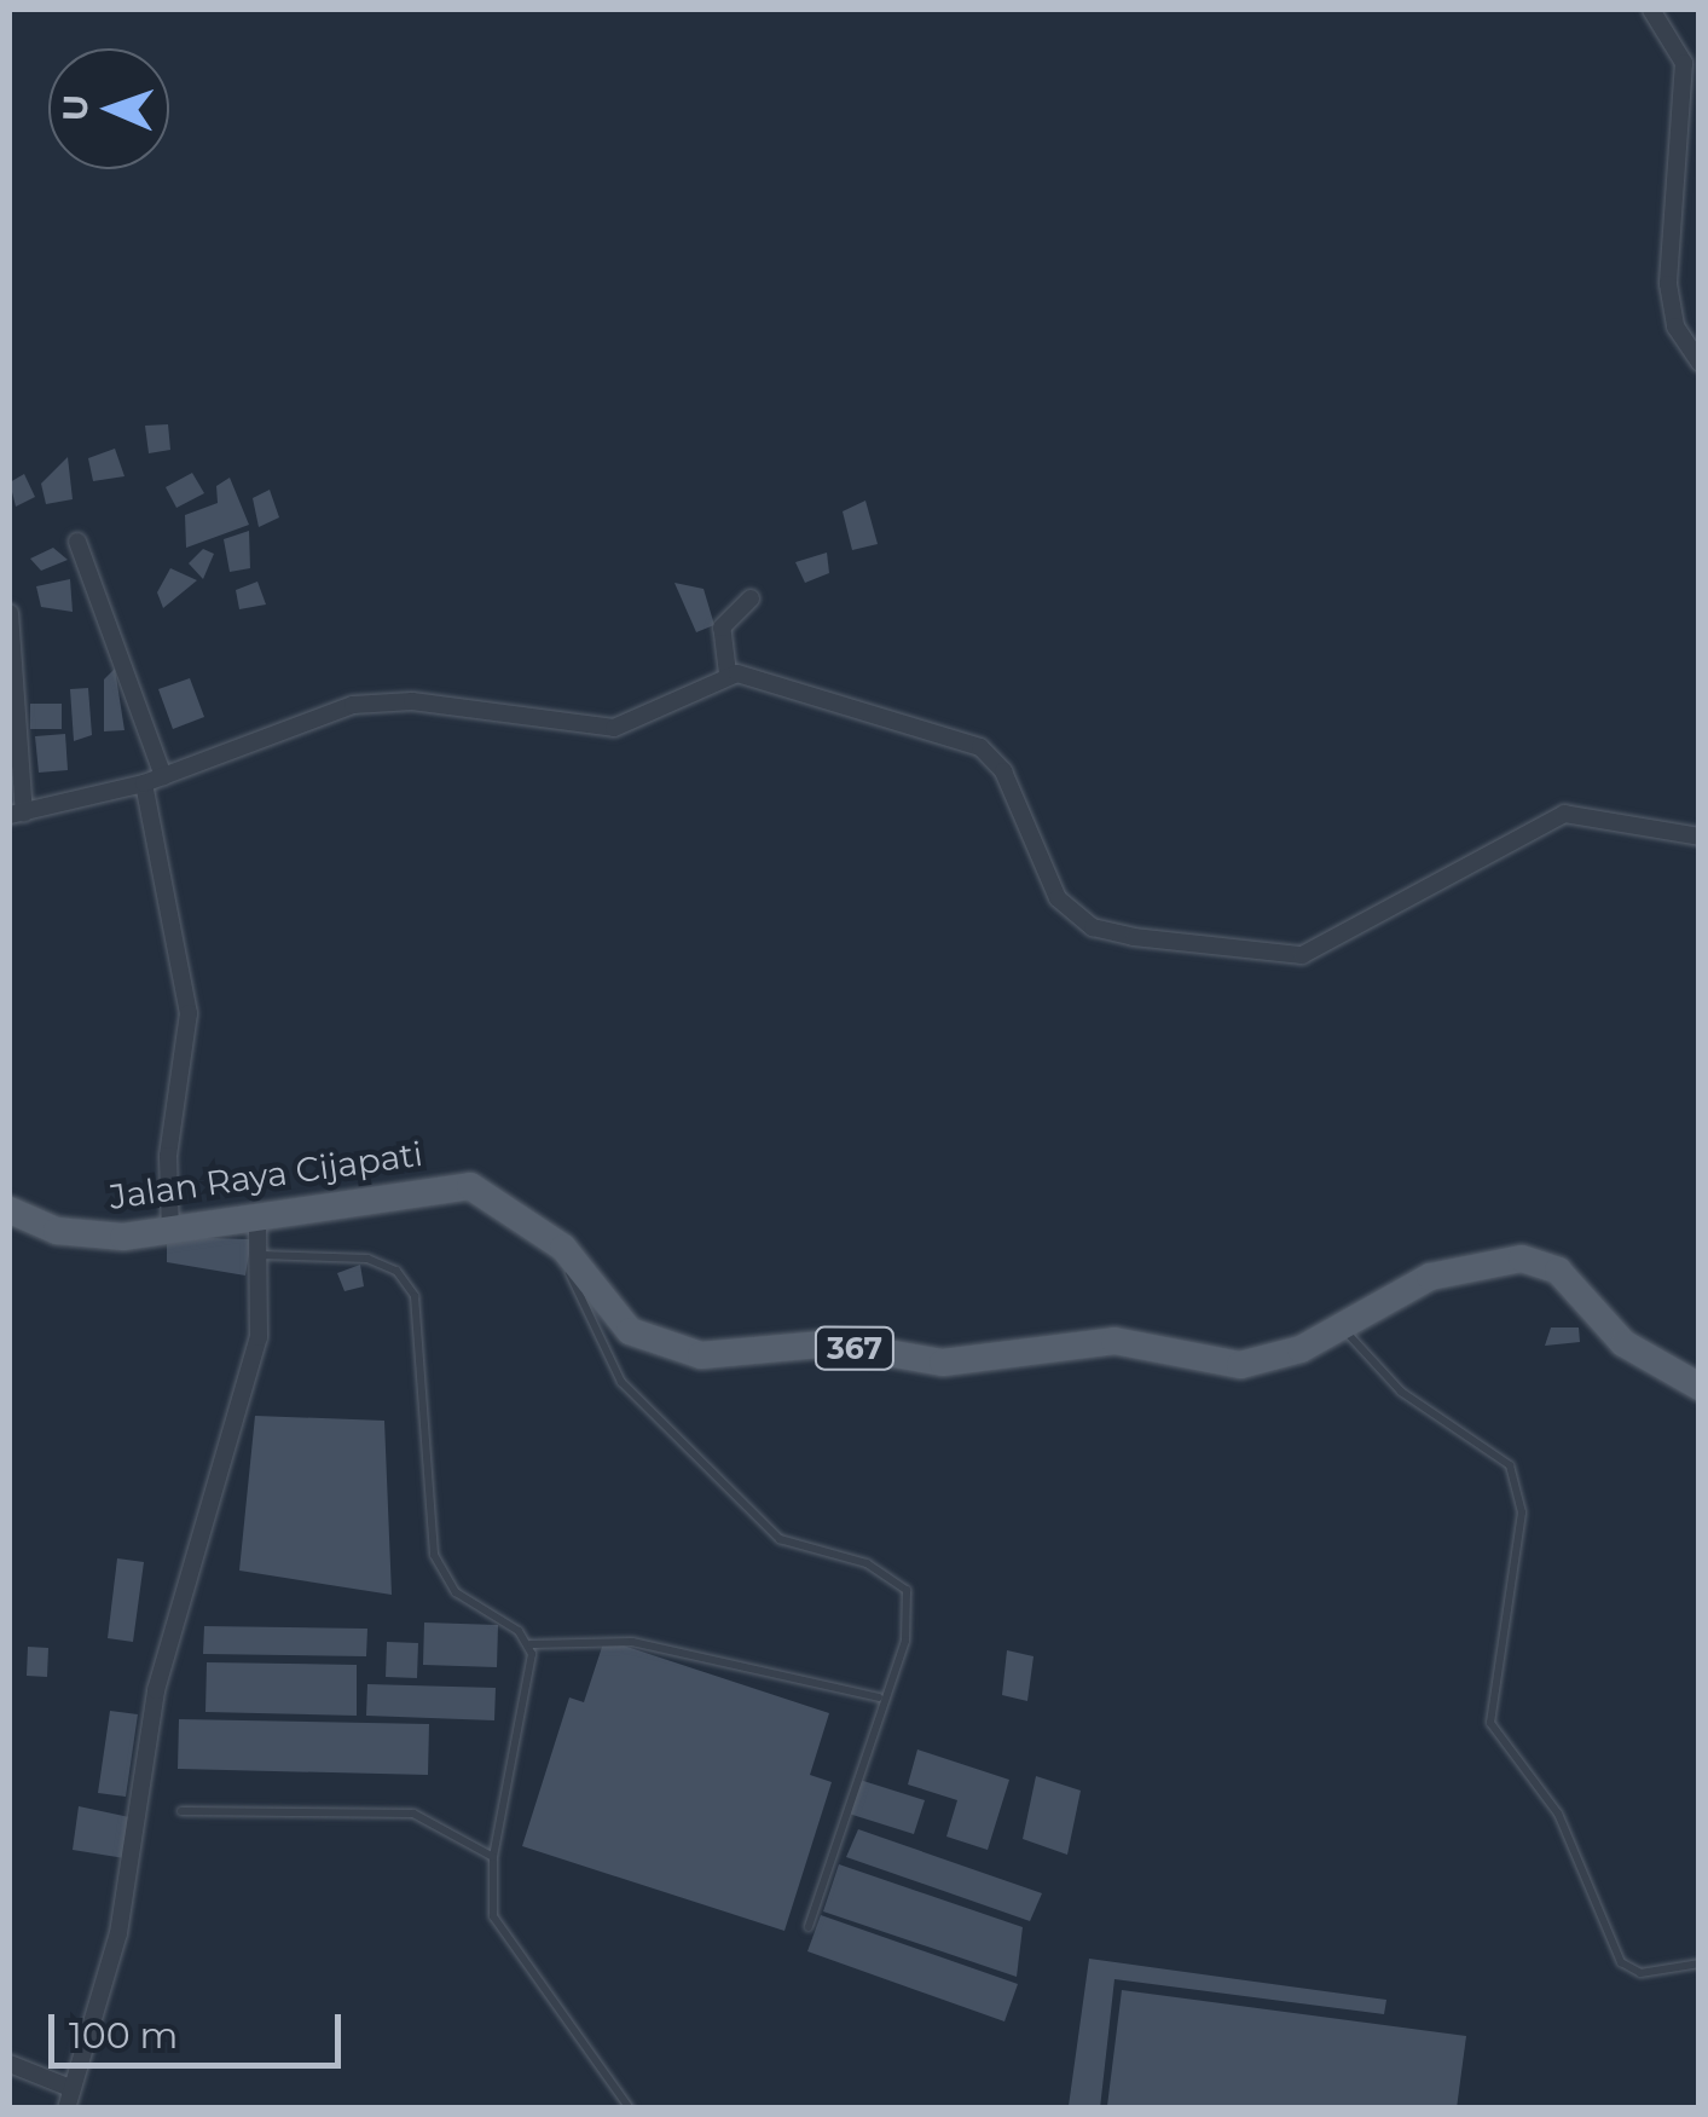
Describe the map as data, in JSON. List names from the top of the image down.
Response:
{
  "streets": {
    "main road": ["Jalan Raya Cijapati", "367"]
  },
  "scale_bar": "100 m",
  "north": "left"
}
